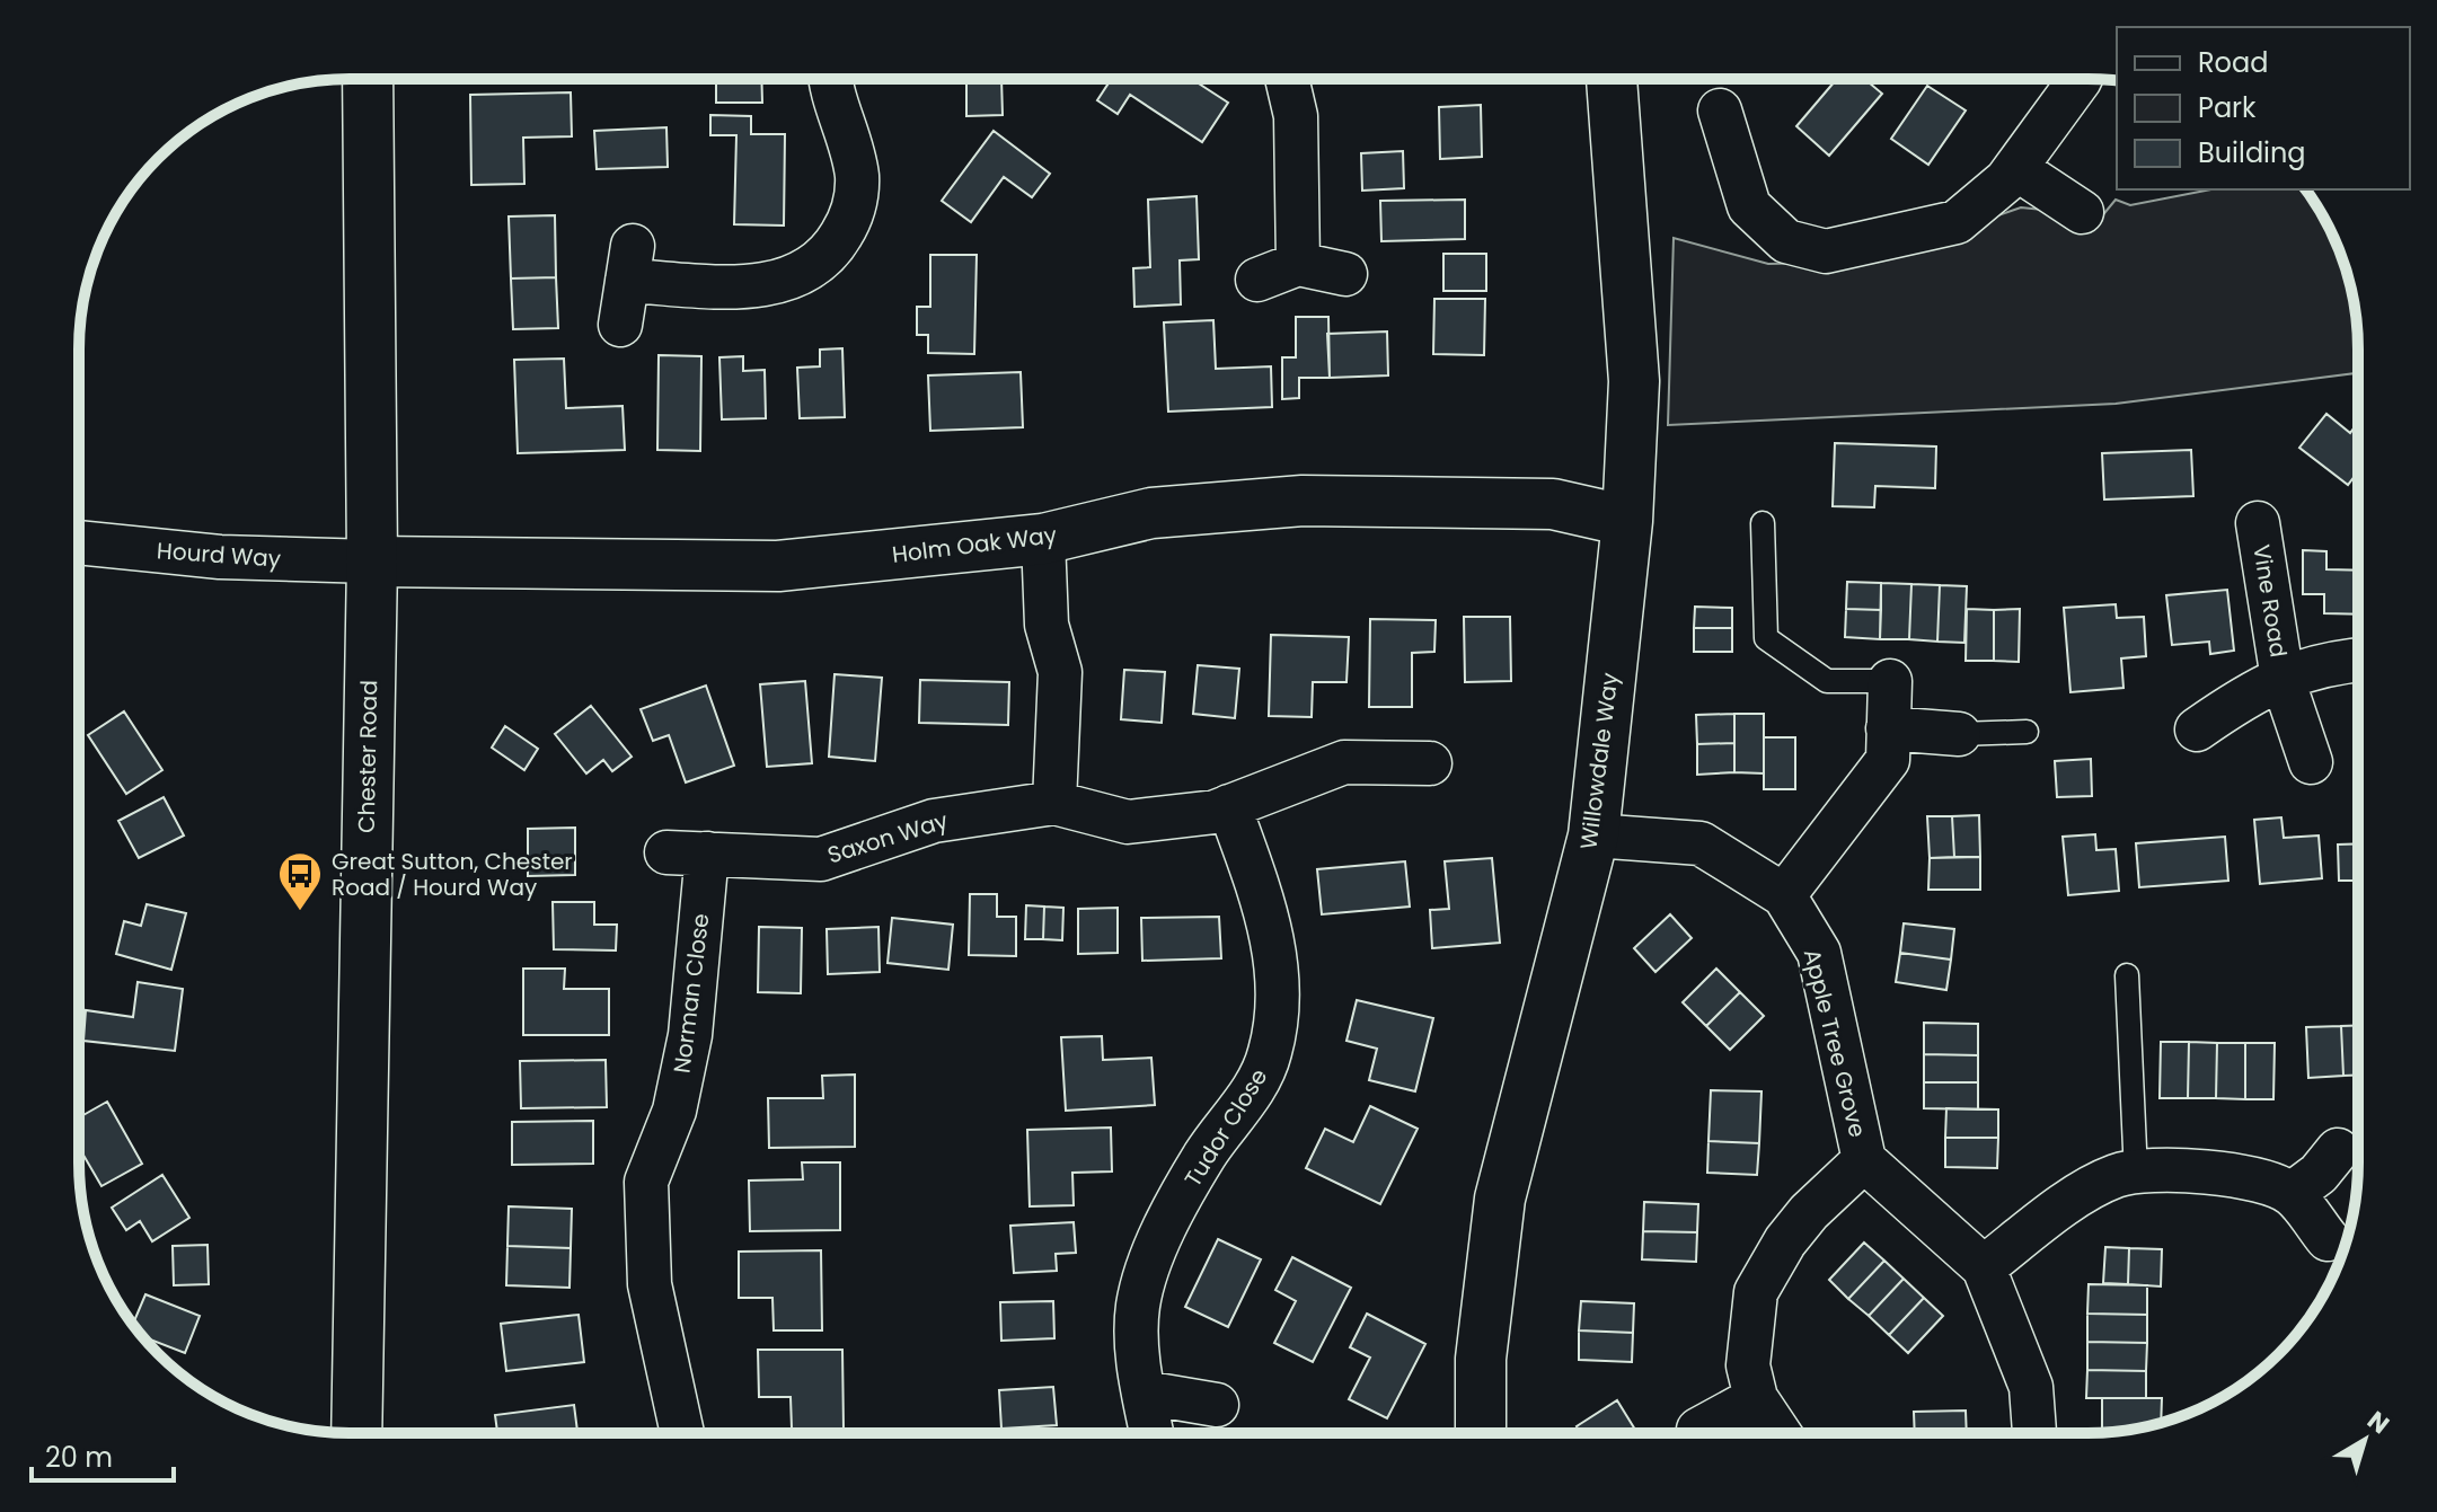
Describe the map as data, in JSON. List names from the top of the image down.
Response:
{
  "streets": {
    "street": [
      "Holm Oak Way",
      "Hourd Way",
      "Vine Road",
      "Chester Road",
      "Willowdale Way",
      "Saxon Way",
      "Norman Close",
      "Apple Tree Grove",
      "Tudor Close"
    ]
  },
  "crossings": [
    ["Holm Oak Way", "Hourd Way"],
    ["Holm Oak Way", "Chester Road"],
    ["Holm Oak Way", "Willowdale Way"],
    ["Hourd Way", "Chester Road"],
    ["Willowdale Way", "Apple Tree Grove"],
    ["Saxon Way", "Norman Close"],
    ["Saxon Way", "Tudor Close"]
  ],
  "places": {
    "bus stop": ["Great Sutton, Chester Road / Hourd Way"]
  },
  "legend": ["Road", "Park", "Building"],
  "scale_bar": "20 m",
  "north": "top right"
}
